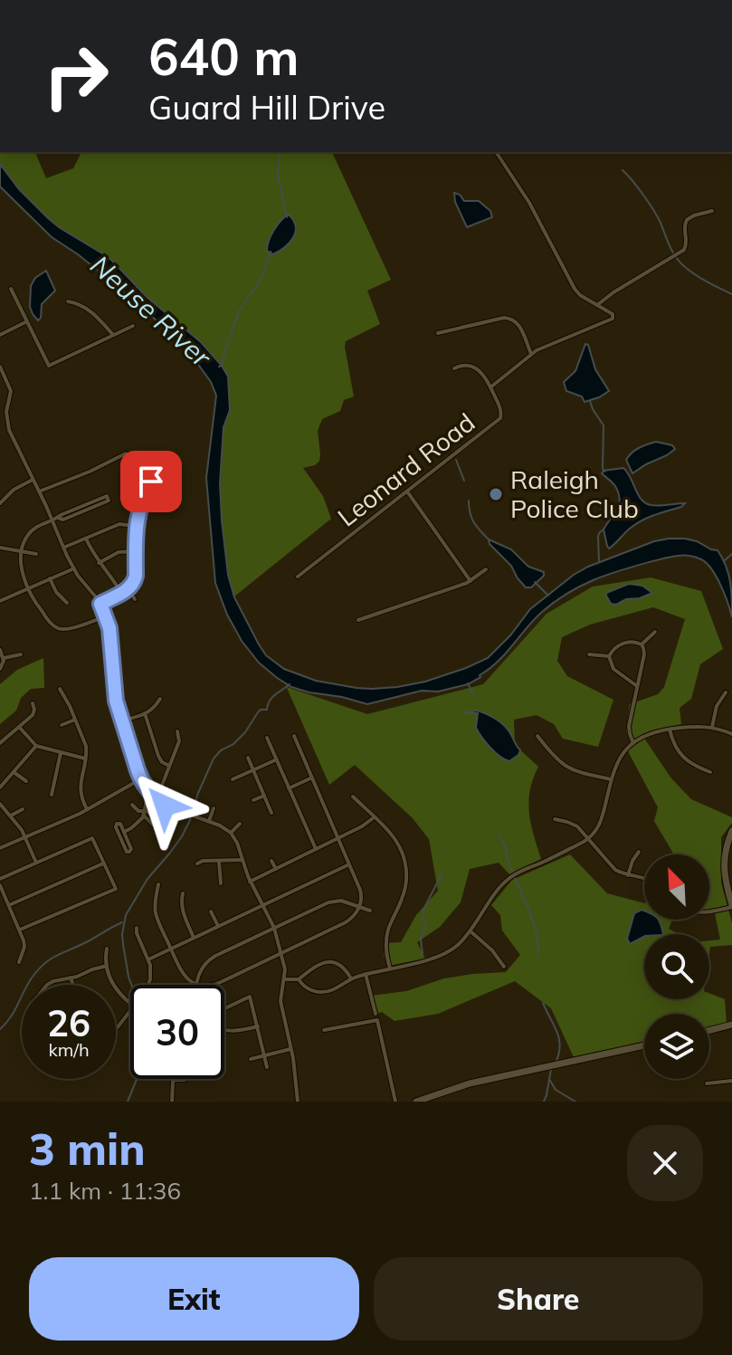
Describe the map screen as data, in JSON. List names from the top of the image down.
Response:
{
  "streets": {
    "street": ["Leonard Road"]
  },
  "water": ["Neuse River"],
  "places": ["Raleigh Police Club"],
  "north": "top left",
  "page": {
    "turn": ["640 m", "Guard Hill Drive"],
    "speed": "26 km/h",
    "limit": "30",
    "heading": ["3 min", "1.1 km · 11:36"],
    "buttons": ["Exit", "Share"]
  }
}
